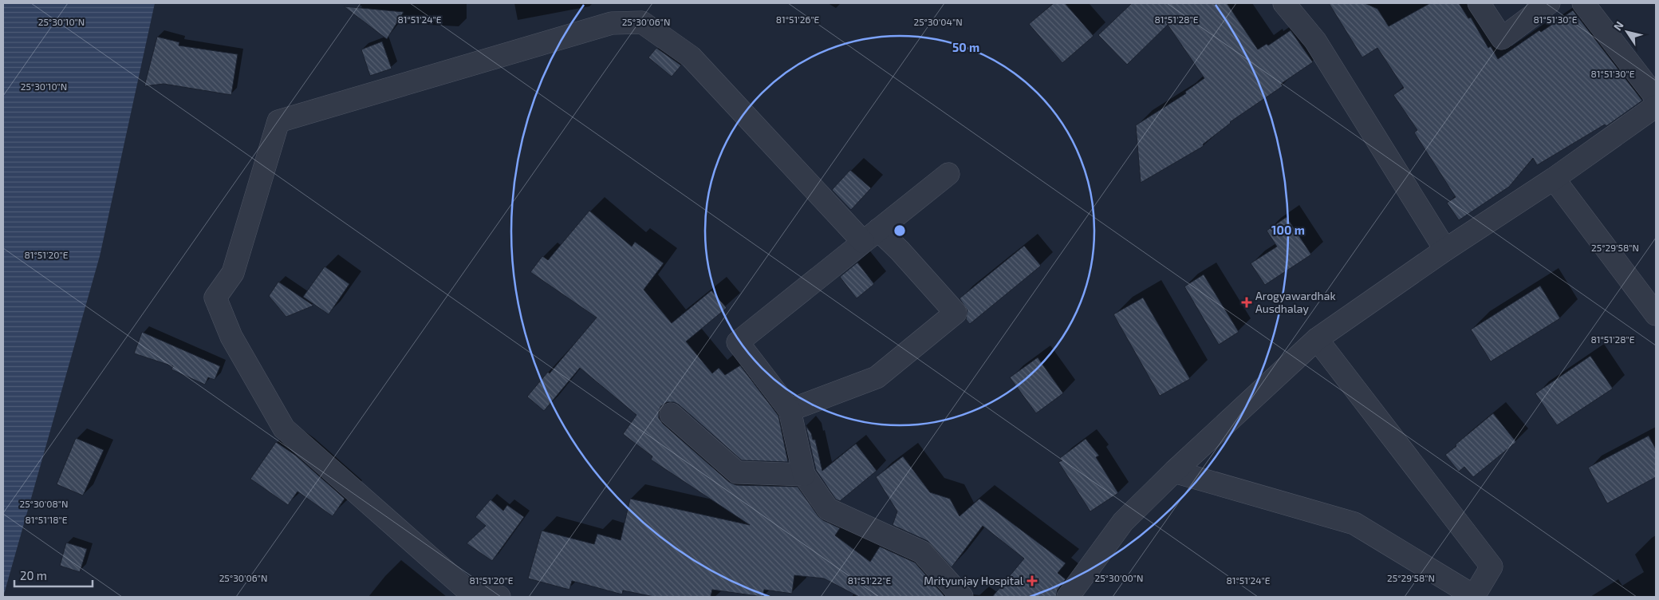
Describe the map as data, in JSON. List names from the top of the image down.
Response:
{
  "places": {
    "health": ["Arogyawardhak Ausdhalay", "Mrityunjay Hospital"]
  },
  "scale_bar": "20 m",
  "north": "top left",
  "coordinates": [
    "81°51'30\"E",
    "81°51'24\"E",
    "81°51'26\"E",
    "81°51'28\"E",
    "25°30'10\"N",
    "25°30'06\"N",
    "25°30'04\"N",
    "25°29'58\"N",
    "81°51'20\"E",
    "25°30'08\"N",
    "81°51'18\"E",
    "25°30'00\"N",
    "81°51'22\"E"
  ],
  "rings": ["50 m", "100 m"]
}
